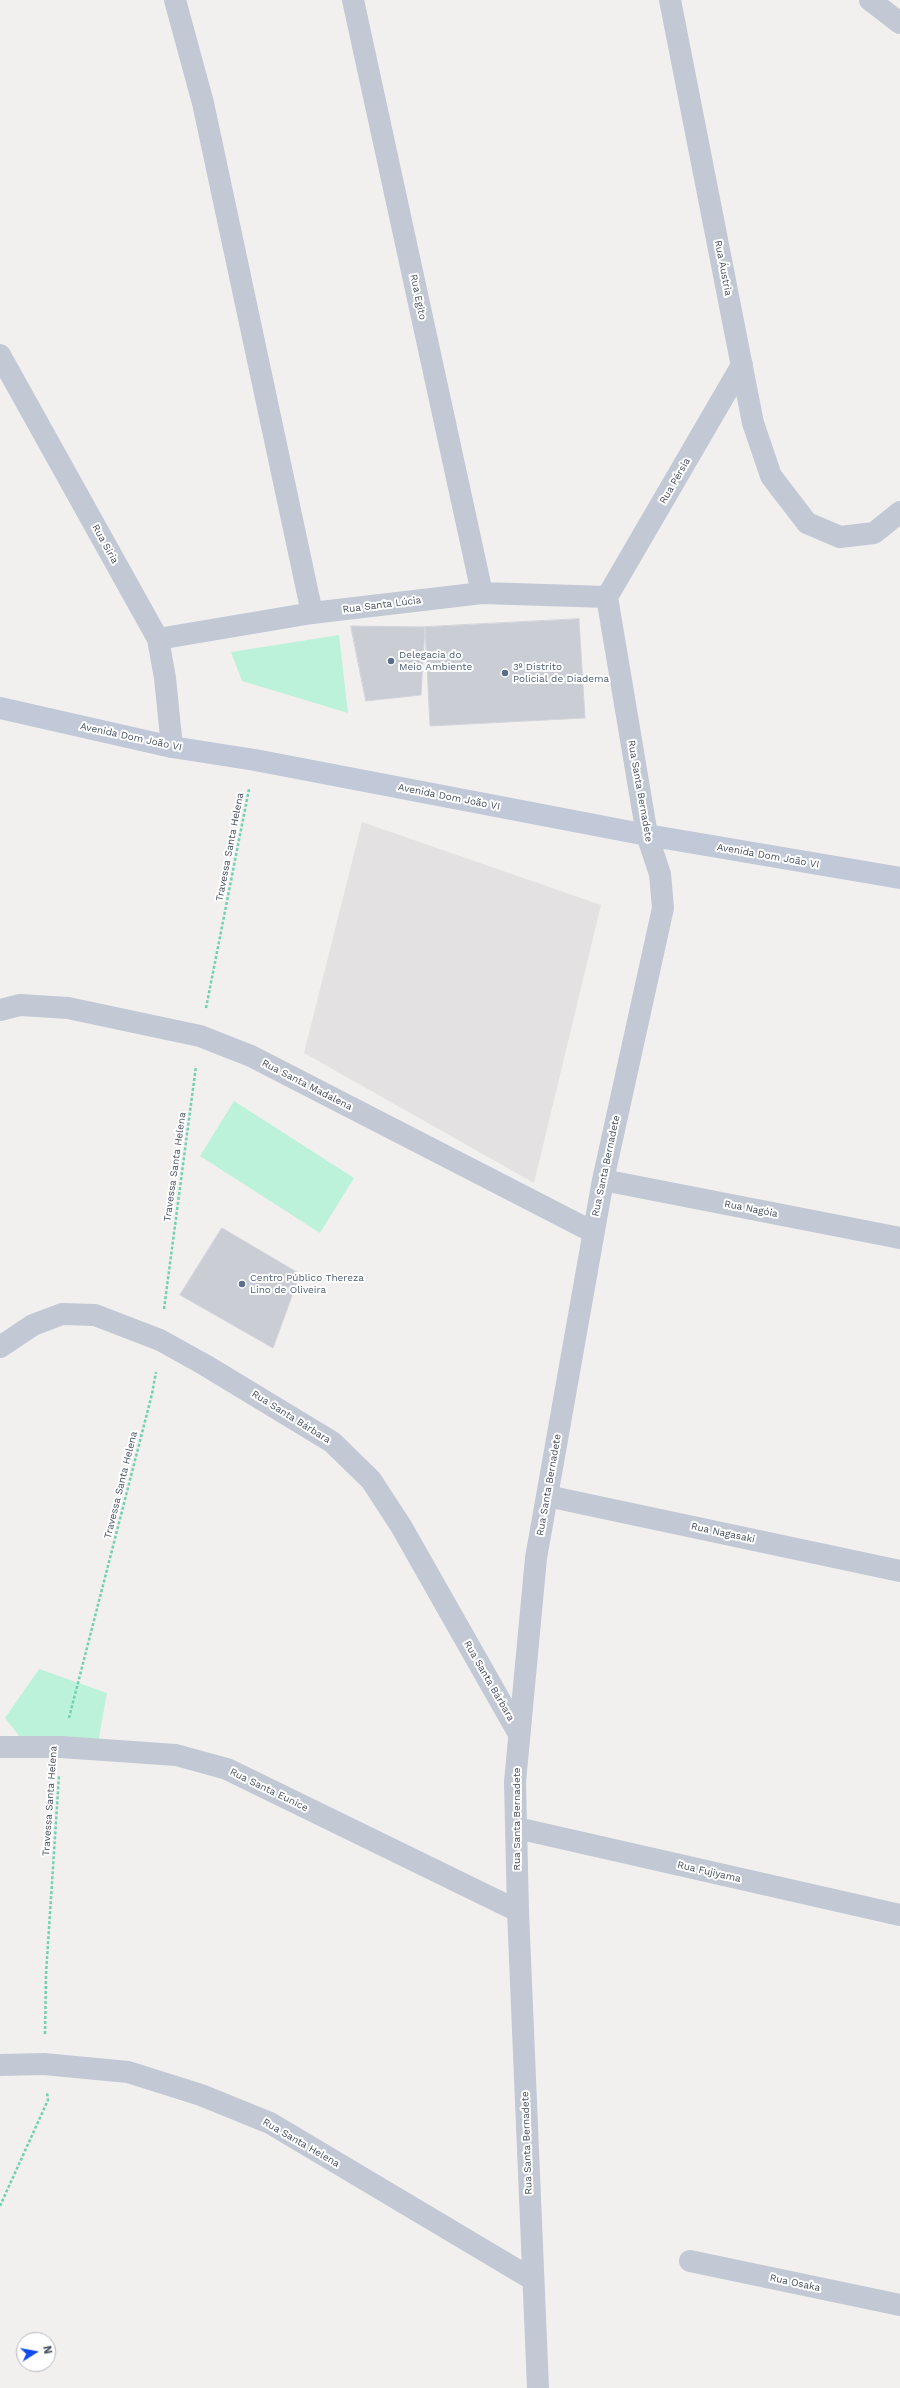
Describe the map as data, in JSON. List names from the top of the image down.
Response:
{
  "streets": {
    "street": [
      "Rua Áustria",
      "Rua Egito",
      "Rua Pérsia",
      "Rua Siria",
      "Rua Santa Lúcia",
      "Avenida Dom João VI",
      "Rua Santa Bernadete",
      "Rua Santa Madalena",
      "Rua Nagóia",
      "Rua Santa Bárbara",
      "Rua Nagasaki",
      "Rua Santa Eunice",
      "Rua Fujiyama",
      "Rua Santa Helena",
      "Rua Osaka"
    ],
    "path": ["Travessa Santa Helena"]
  },
  "crossings": [
    ["Rua Áustria", "Rua Pérsia"],
    ["Rua Egito", "Rua Santa Lúcia"],
    ["Rua Pérsia", "Rua Santa Lúcia"],
    ["Rua Pérsia", "Rua Santa Bernadete"],
    ["Rua Siria", "Rua Santa Lúcia"],
    ["Rua Siria", "Avenida Dom João VI"],
    ["Rua Santa Lúcia", "Rua Santa Bernadete"],
    ["Avenida Dom João VI", "Rua Santa Bernadete"],
    ["Avenida Dom João VI", "Travessa Santa Helena"],
    ["Rua Santa Bernadete", "Rua Santa Madalena"],
    ["Rua Santa Bernadete", "Rua Nagóia"],
    ["Rua Santa Bernadete", "Rua Santa Bárbara"],
    ["Rua Santa Bernadete", "Rua Nagasaki"],
    ["Rua Santa Bernadete", "Rua Santa Eunice"],
    ["Rua Santa Bernadete", "Rua Fujiyama"],
    ["Rua Santa Bernadete", "Rua Santa Helena"],
    ["Travessa Santa Helena", "Rua Santa Madalena"],
    ["Travessa Santa Helena", "Rua Santa Bárbara"],
    ["Travessa Santa Helena", "Rua Santa Eunice"],
    ["Travessa Santa Helena", "Rua Santa Helena"]
  ],
  "places": ["Delegacia do Meio Ambiente", "3º Distrito Policial de Diadema", "Centro Público Thereza Lino de Oliveira"],
  "north": "right"
}
